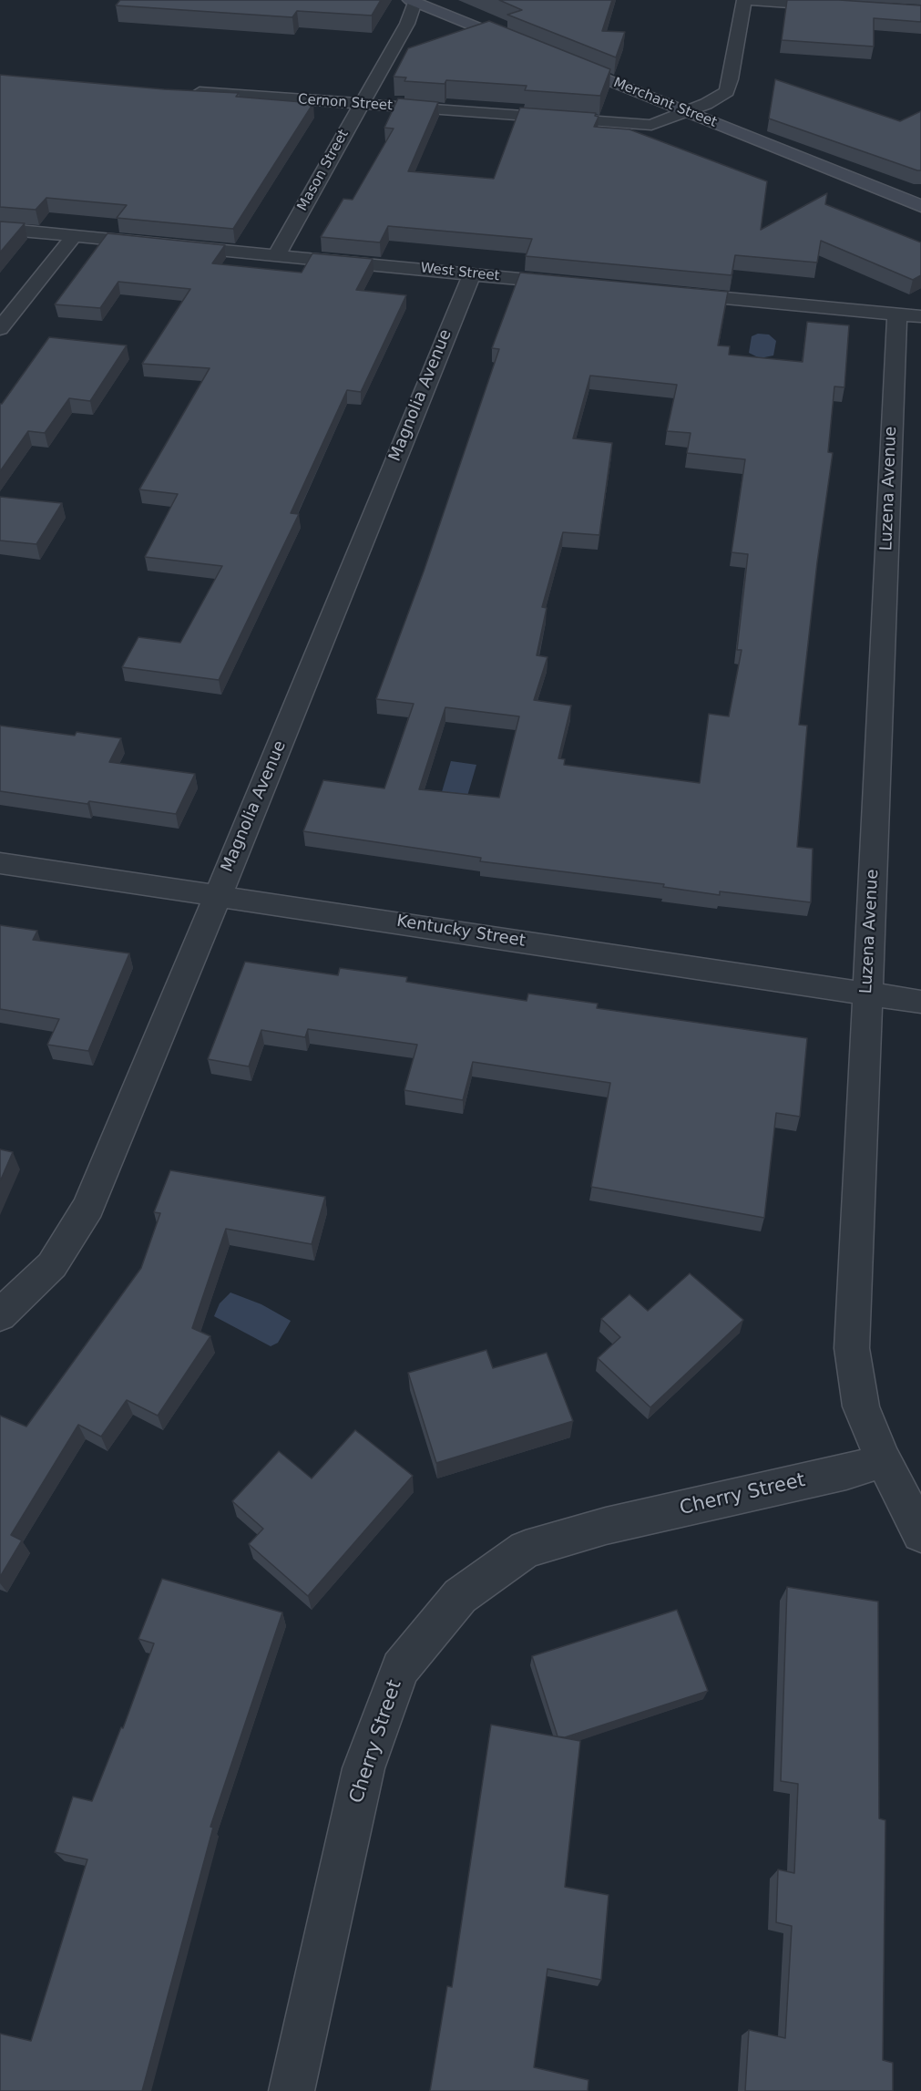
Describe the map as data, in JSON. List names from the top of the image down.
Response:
{
  "streets": {
    "main road": ["Merchant Street"],
    "street": [
      "Cernon Street",
      "Mason Street",
      "West Street",
      "Magnolia Avenue",
      "Luzena Avenue",
      "Kentucky Street",
      "Cherry Street"
    ]
  },
  "crossings": [
    ["Cernon Street", "Merchant Street"],
    ["Cernon Street", "Mason Street"],
    ["Mason Street", "West Street"],
    ["West Street", "Magnolia Avenue"],
    ["Magnolia Avenue", "Kentucky Street"],
    ["Luzena Avenue", "Kentucky Street"],
    ["Luzena Avenue", "Cherry Street"]
  ]
}
